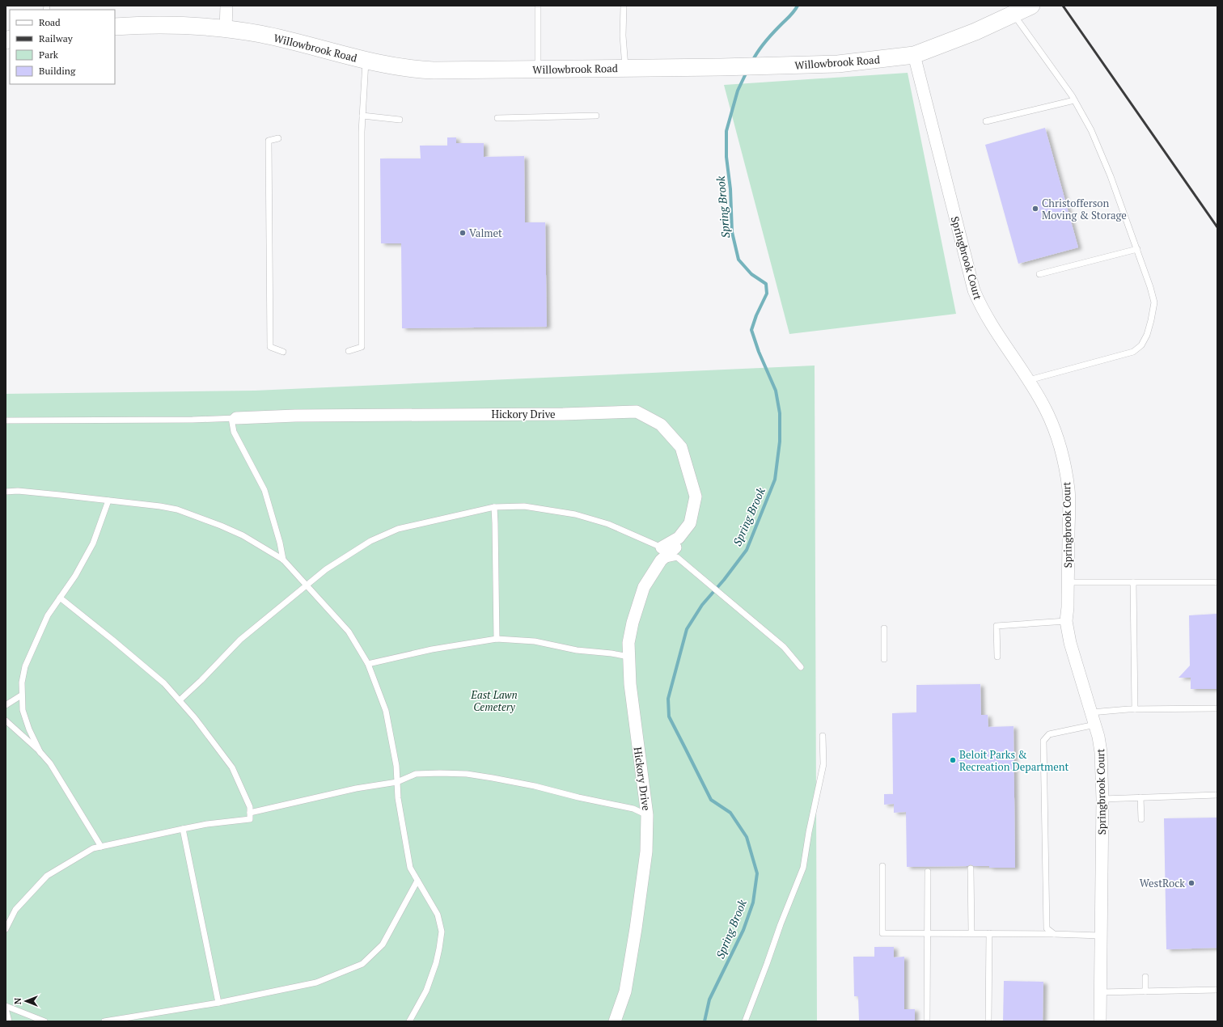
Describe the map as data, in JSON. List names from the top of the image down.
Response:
{
  "streets": {
    "street": ["Willowbrook Road", "Springbrook Court", "Hickory Drive"]
  },
  "crossings": [
    ["Willowbrook Road", "Springbrook Court"]
  ],
  "water": ["Spring Brook"],
  "parks": ["East Lawn Cemetery"],
  "places": [
    "Christofferson Moving & Storage",
    "Valmet",
    "Beloit Parks & Recreation Department",
    "WestRock"
  ],
  "legend": [
    "Road",
    "Railway",
    "Park",
    "Building"
  ],
  "north": "left"
}
